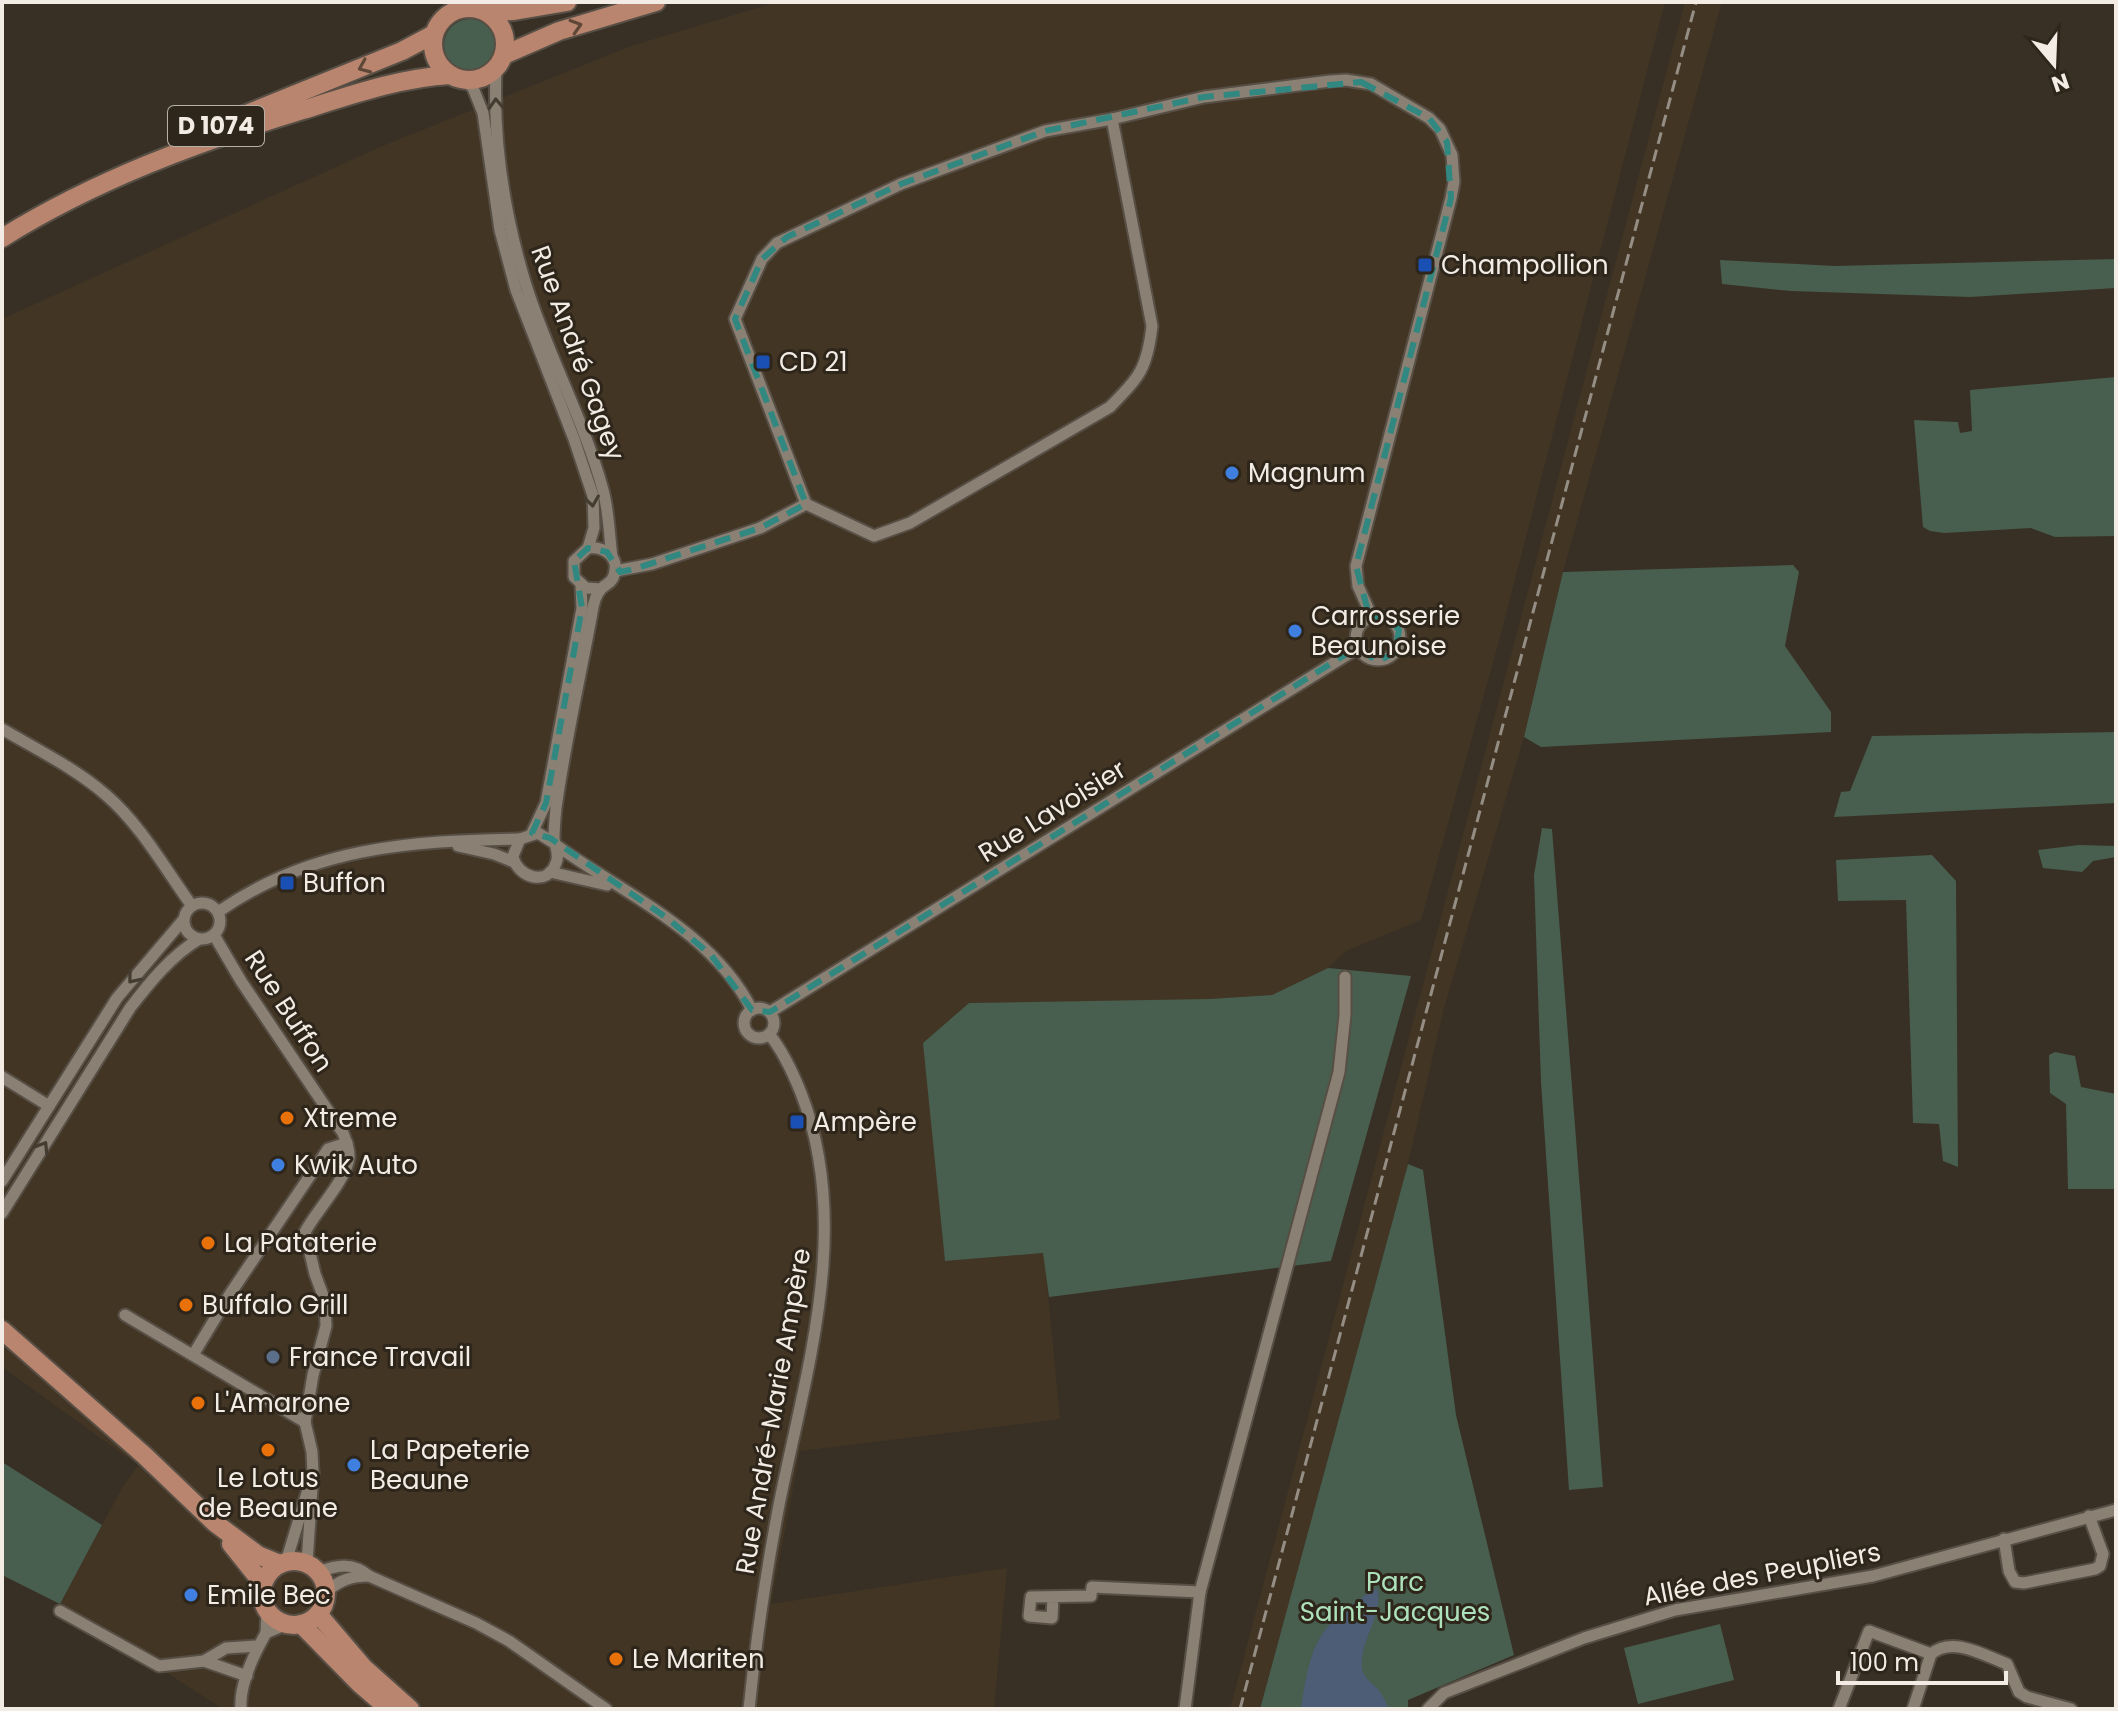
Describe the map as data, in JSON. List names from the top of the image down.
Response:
{
  "streets": {
    "main road": ["D 1074"],
    "street": [
      "Rue André Gagey",
      "Rue Lavoisier",
      "Rue Buffon",
      "Rue André-Marie Ampère",
      "Allée des Peupliers"
    ]
  },
  "crossings": [
    ["D 1074", "Rue André Gagey"],
    ["Rue Lavoisier", "Rue André-Marie Ampère"],
    ["Rue Buffon", "Rue André-Marie Ampère"]
  ],
  "parks": ["Parc Saint-Jacques"],
  "places": {
    "transit": [
      "Champollion",
      "CD 21",
      "Buffon",
      "Ampère"
    ],
    "other": [
      "Magnum",
      "Carrosserie Beaunoise",
      "Xtreme",
      "Kwik Auto",
      "La Pataterie",
      "Buffalo Grill",
      "France Travail",
      "L'Amarone",
      "Le Lotus de Beaune",
      "La Papeterie Beaune",
      "Emile Bec",
      "Le Mariten"
    ]
  },
  "scale_bar": "100 m",
  "north": "bottom"
}
